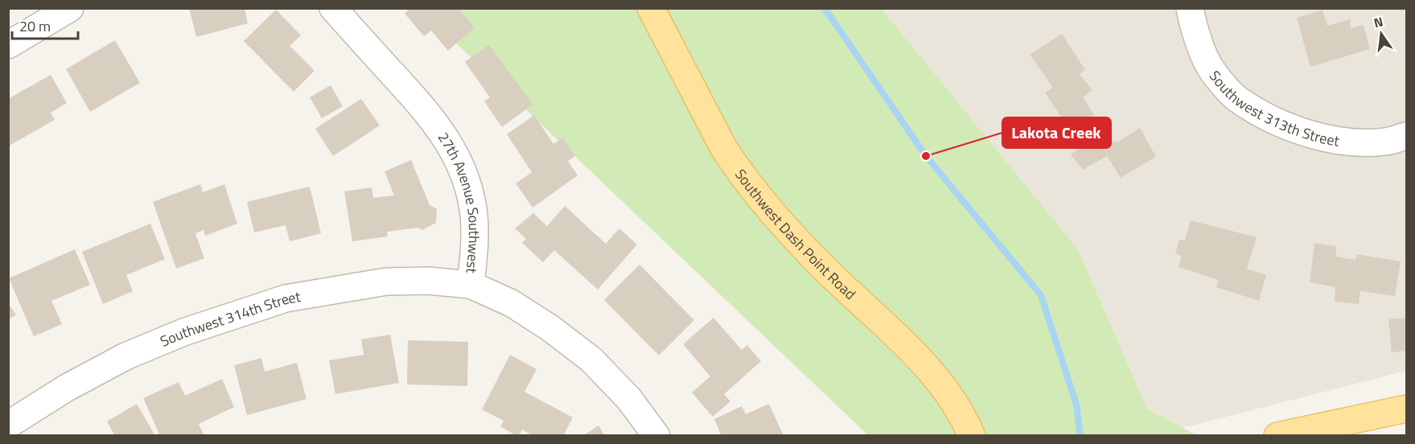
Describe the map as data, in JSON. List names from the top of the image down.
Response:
{
  "streets": {
    "main road": ["Southwest Dash Point Road"],
    "street": ["Southwest 313th Street", "27th Avenue Southwest", "Southwest 314th Street"]
  },
  "crossings": [
    ["27th Avenue Southwest", "Southwest 314th Street"]
  ],
  "places": ["Lakota Creek"],
  "scale_bar": "20 m",
  "north": "top"
}
